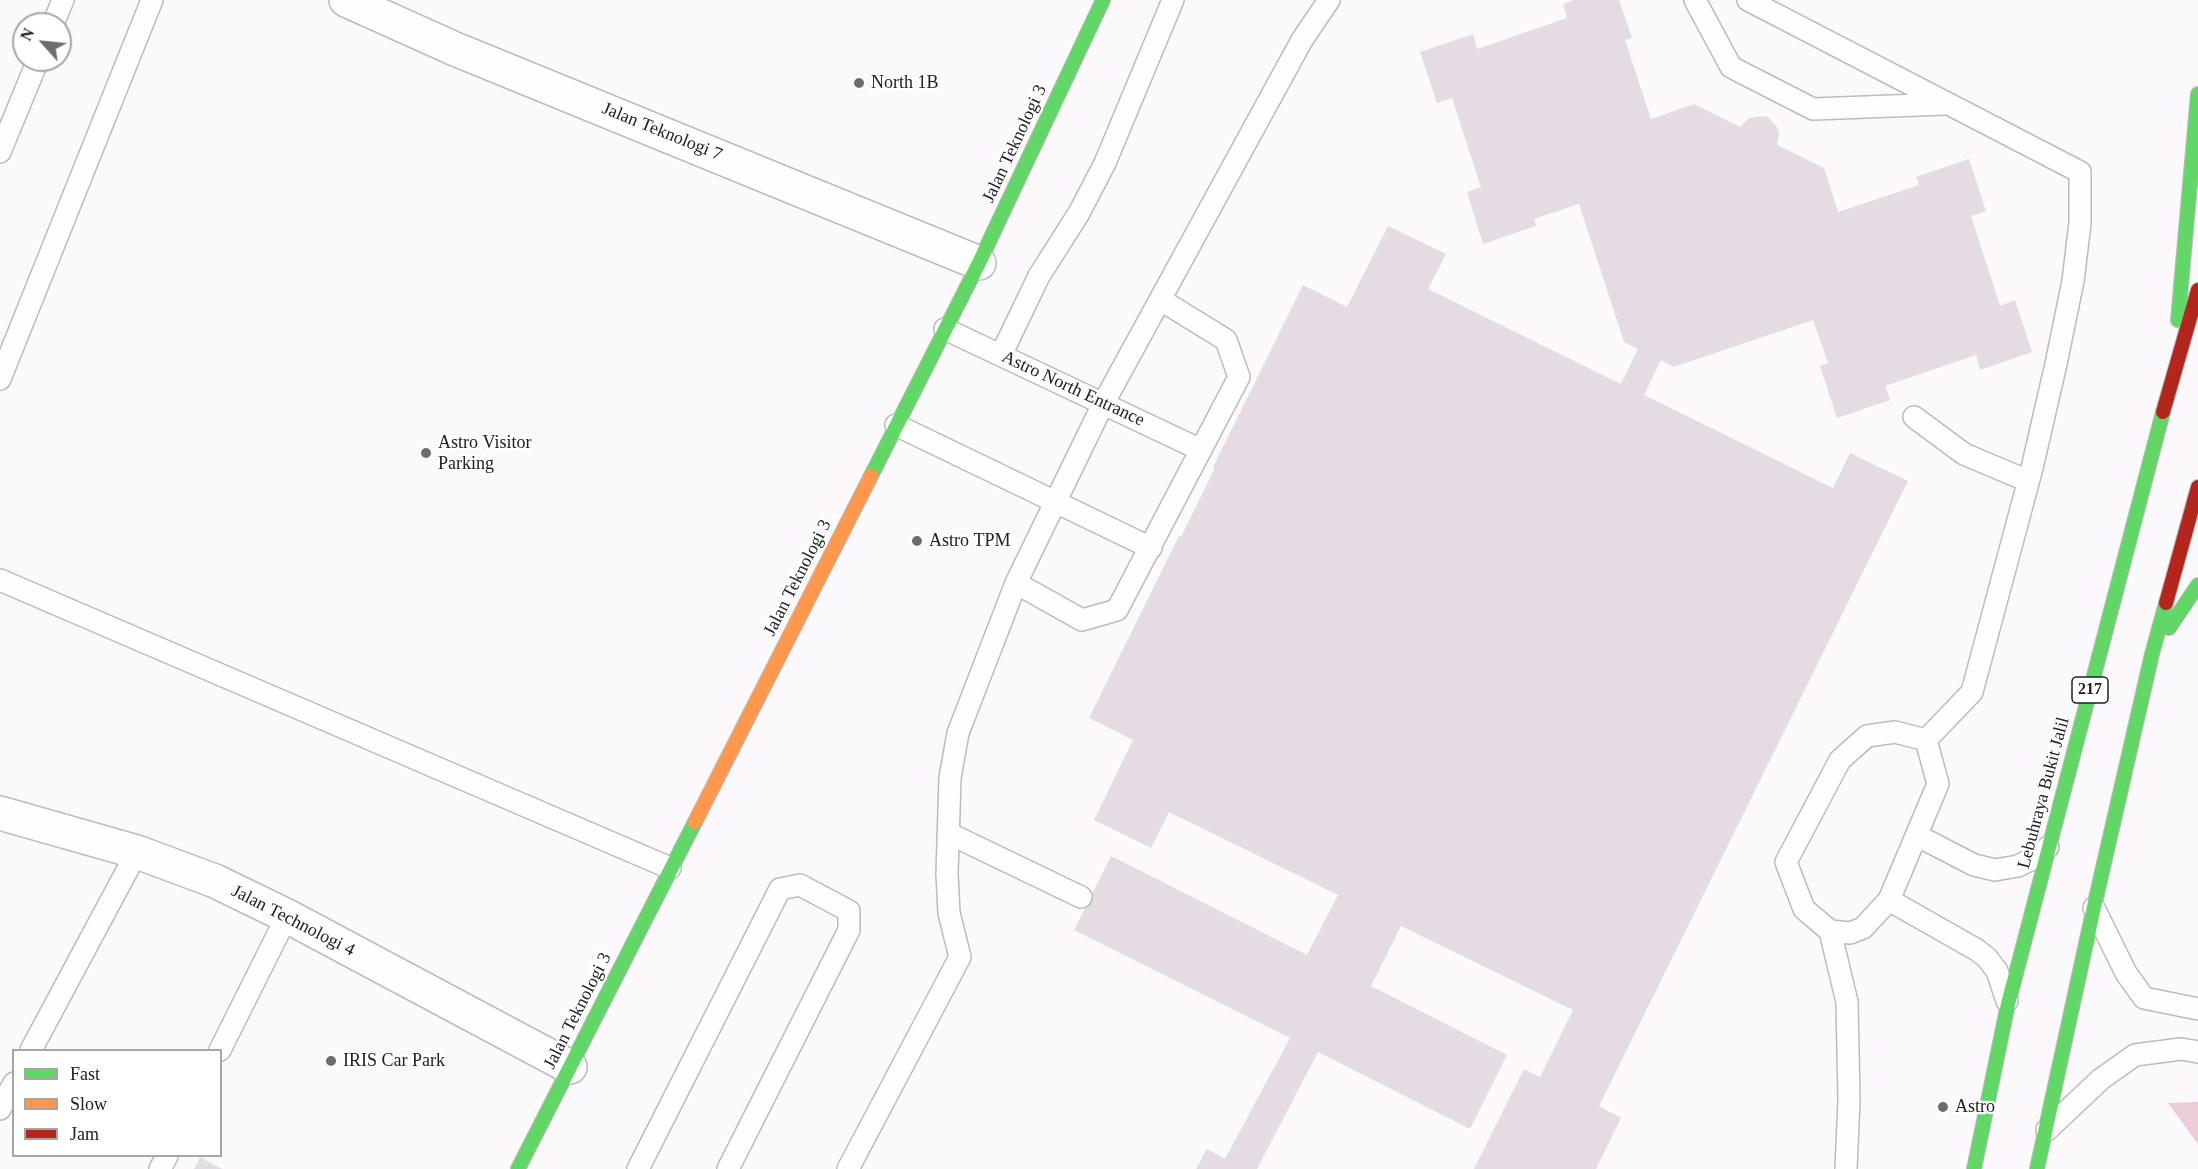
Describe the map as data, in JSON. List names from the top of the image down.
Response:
{
  "streets": {
    "main road": ["Jalan Teknologi 3", "217", "Lebuhraya Bukit Jalil"],
    "street": ["Jalan Teknologi 7", "Jalan Technologi 4"],
    "lane": ["Astro North Entrance"]
  },
  "crossings": [
    ["Jalan Teknologi 7", "Jalan Teknologi 3"],
    ["Jalan Teknologi 3", "Astro North Entrance"],
    ["Jalan Teknologi 3", "Jalan Technologi 4"]
  ],
  "places": [
    "North 1B",
    "Astro Visitor Parking",
    "Astro TPM",
    "IRIS Car Park",
    "Astro"
  ],
  "legend": ["Fast", "Slow", "Jam"],
  "north": "top left"
}
